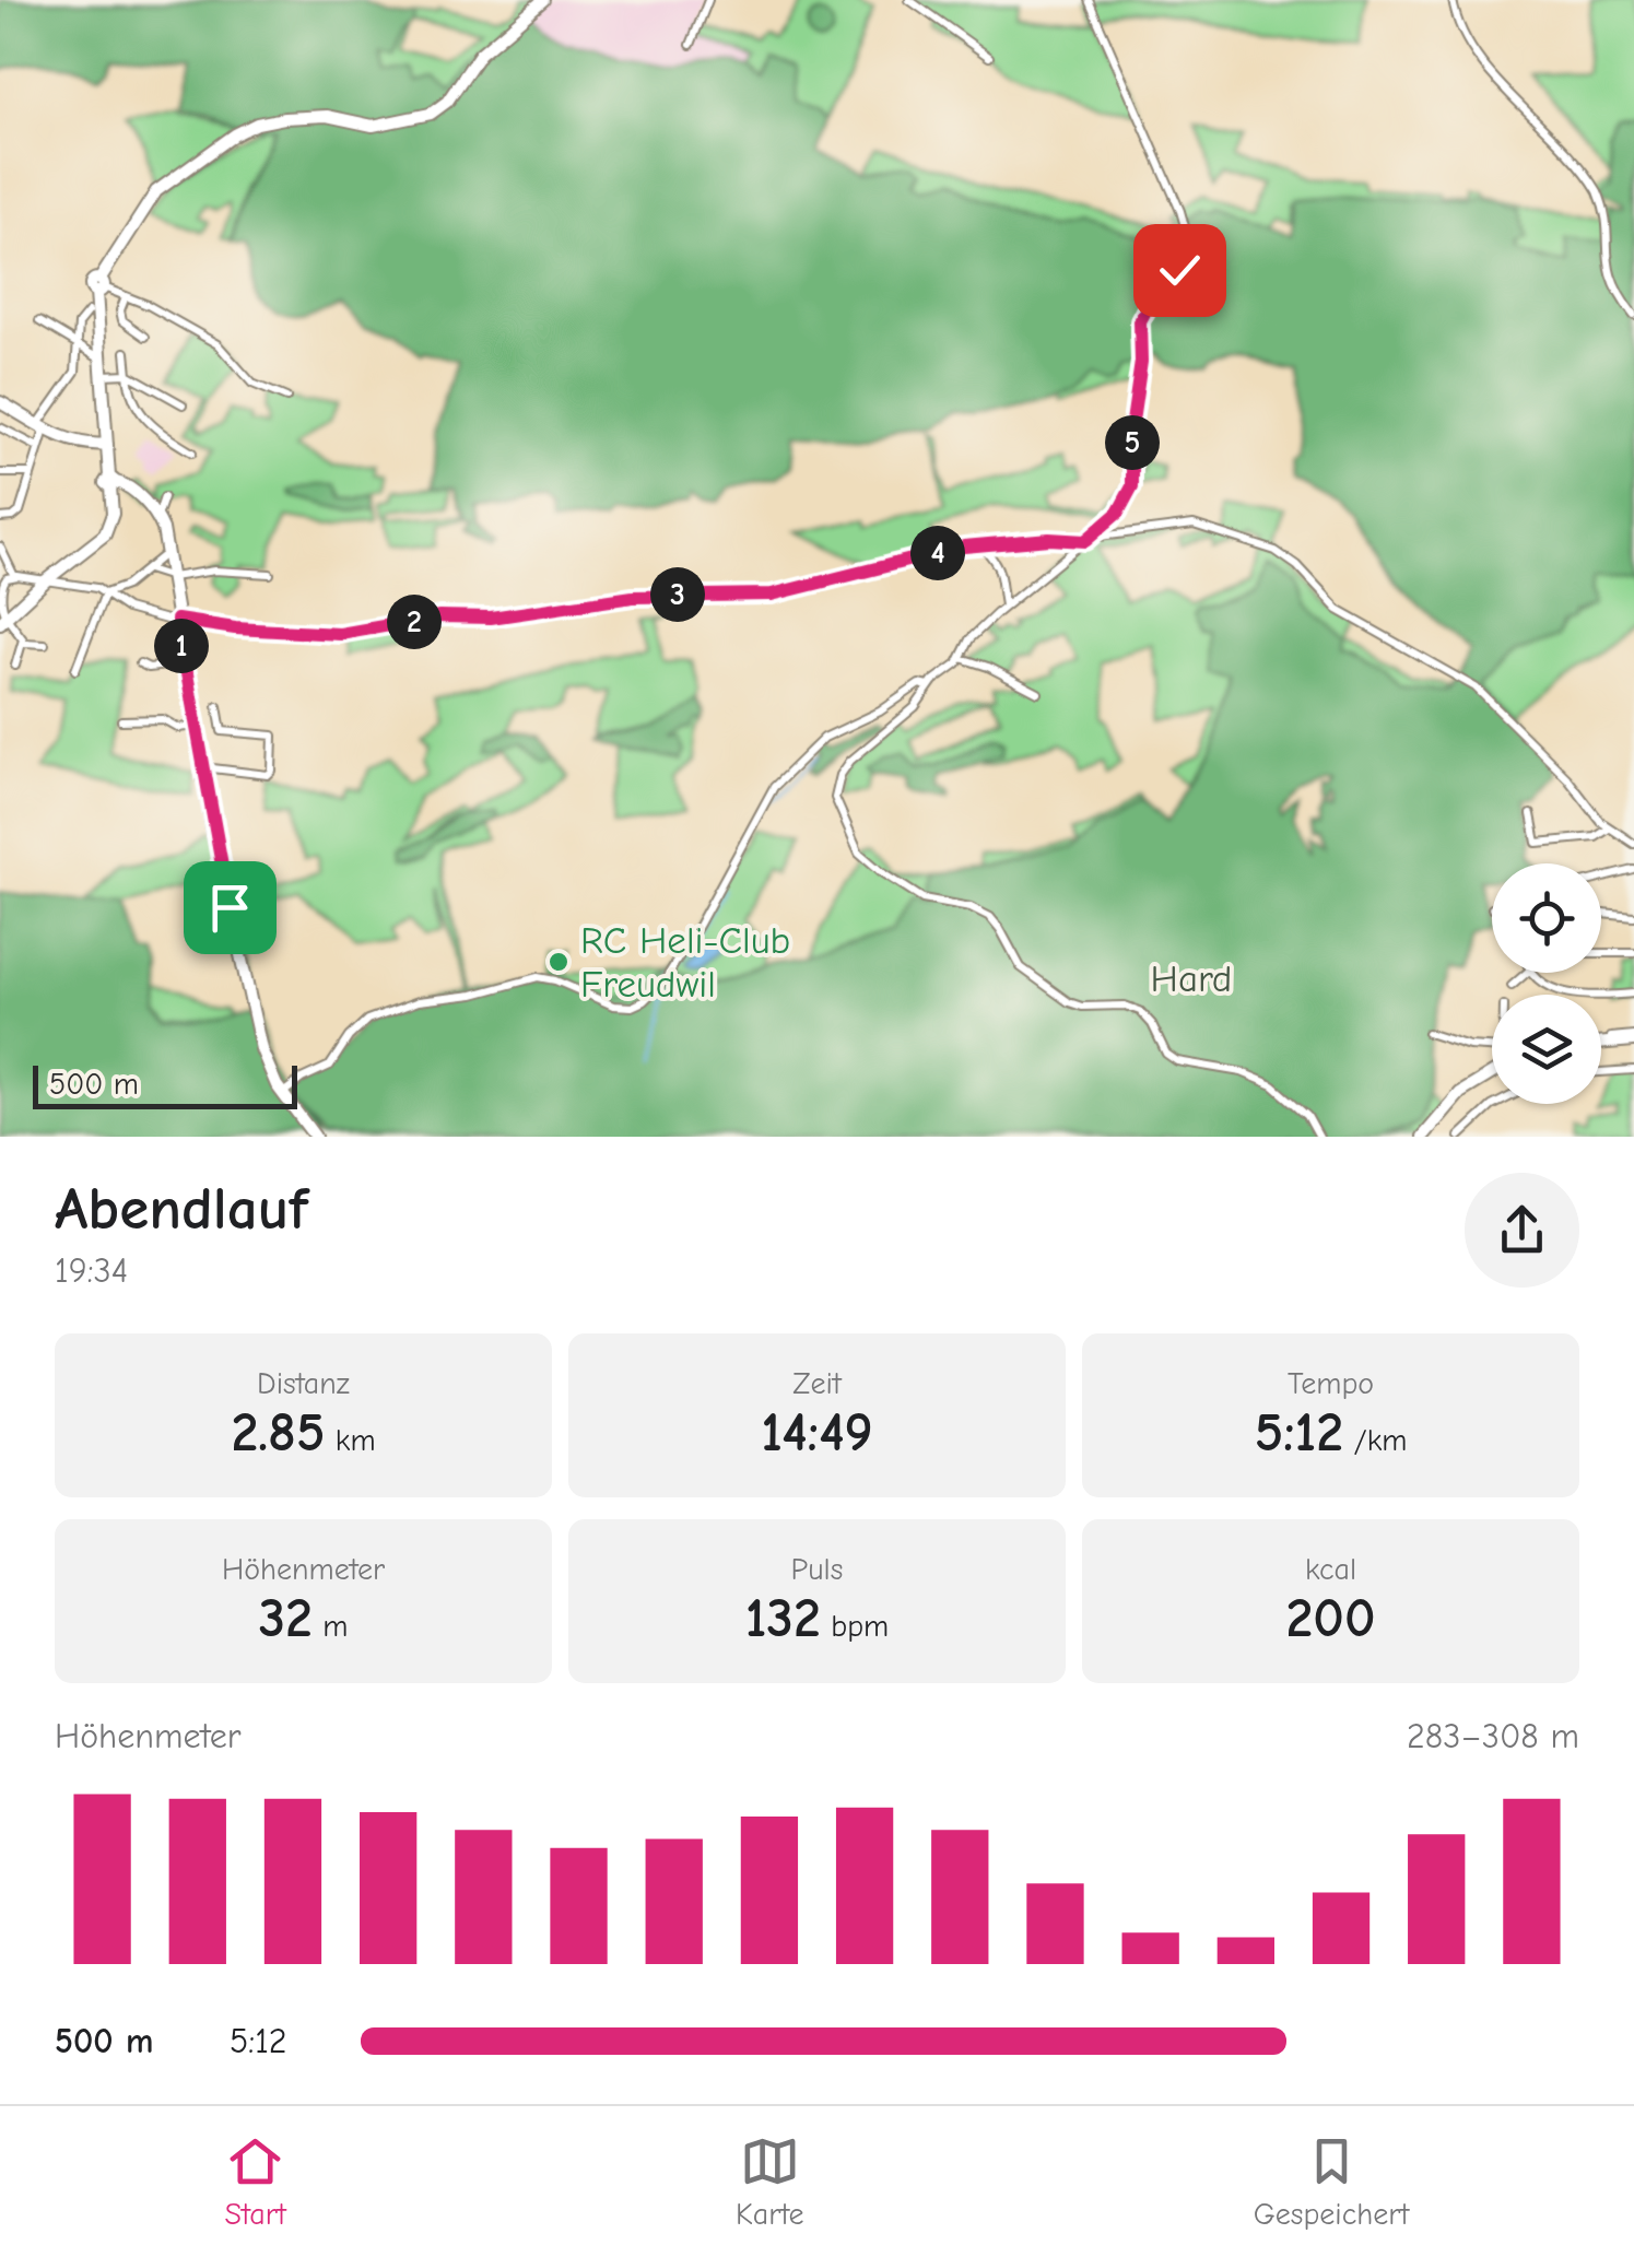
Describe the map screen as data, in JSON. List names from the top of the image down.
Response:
{
  "parks": ["Hard"],
  "places": ["RC Heli-Club Freudwil"],
  "scale_bar": "500 m",
  "page": {
    "pins": [
      "5",
      "4",
      "3",
      "2",
      "1"
    ],
    "scale": "500 m",
    "heading": ["Abendlauf", "19:34"],
    "stats": [
      ["Distanz", "2.85 km"],
      ["Zeit", "14:49"],
      ["Tempo", "5:12 /km"],
      ["Höhenmeter", "32 m"],
      ["Puls", "132 bpm"],
      ["kcal", "200"]
    ],
    "chart": ["Höhenmeter", "283–308 m"],
    "list": [
      {
        "name": "500 m",
        "note": "5:12"
      }
    ],
    "tabs": ["Start", "Karte", "Gespeichert"]
  }
}
